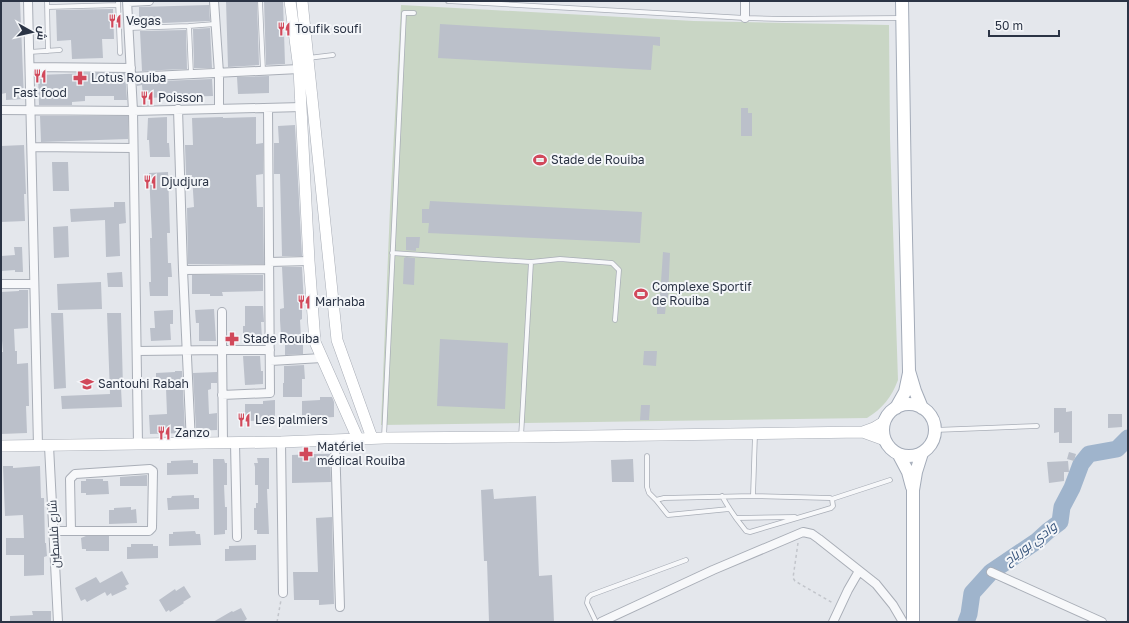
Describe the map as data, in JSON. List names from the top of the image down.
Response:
{
  "streets": {
    "street": ["شارع فلسطين"]
  },
  "water": ["وادي بورياح"],
  "places": {
    "restaurant": [
      "Vegas",
      "Toufik soufi",
      "Fast food",
      "Poisson",
      "Djudjura",
      "Marhaba",
      "Les palmiers",
      "Zanzo"
    ],
    "pharmacy": ["Lotus Rouiba", "Stade Rouiba", "Matériel médical Rouiba"],
    "sports": ["Stade de Rouiba", "Complexe Sportif de Rouiba"],
    "school or university": ["Santouhi Rabah"]
  },
  "scale_bar": "50 m",
  "north": "right"
}
